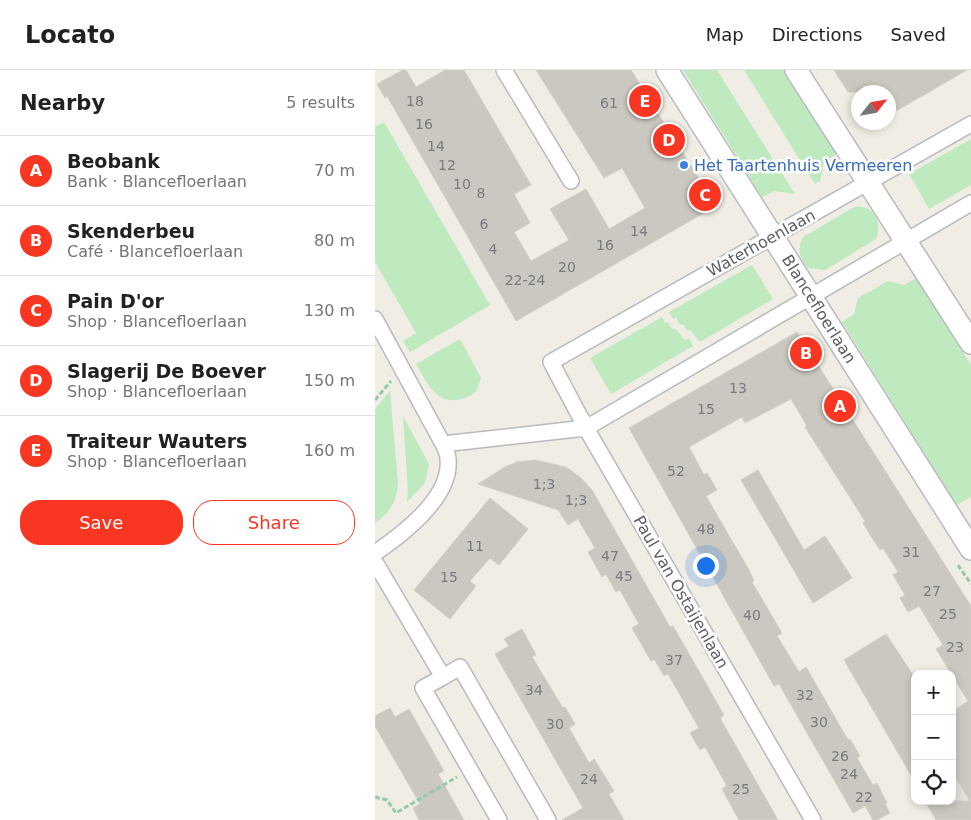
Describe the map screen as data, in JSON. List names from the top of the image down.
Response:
{
  "streets": {
    "street": ["Waterhoenlaan", "Blancefloerlaan", "Paul van Ostaijenlaan"]
  },
  "crossings": [
    ["Waterhoenlaan", "Blancefloerlaan"],
    ["Waterhoenlaan", "Paul van Ostaijenlaan"]
  ],
  "places": ["Het Taartenhuis Vermeeren"],
  "house_numbers": [
    "18",
    "61",
    "16",
    "14",
    "12",
    "10",
    "8",
    "6",
    "14",
    "16",
    "4",
    "20",
    "22-24",
    "13",
    "15",
    "52",
    "1;3",
    "1;3",
    "48",
    "11",
    "31",
    "47",
    "45",
    "15",
    "27",
    "25",
    "40",
    "23",
    "37",
    "34",
    "32",
    "30",
    "30",
    "26",
    "24",
    "24",
    "25",
    "22"
  ],
  "north": "top right",
  "page": {
    "header": "Locato",
    "nav": ["Map", "Directions", "Saved"],
    "heading": ["Nearby", "5 results"],
    "pins": [
      "E",
      "D",
      "C",
      "B",
      "A"
    ],
    "list": [
      {
        "mark": "A",
        "name": "Beobank",
        "note": "Bank · Blancefloerlaan",
        "value": "70 m"
      },
      {
        "mark": "B",
        "name": "Skenderbeu",
        "note": "Café · Blancefloerlaan",
        "value": "80 m"
      },
      {
        "mark": "C",
        "name": "Pain D'or",
        "note": "Shop · Blancefloerlaan",
        "value": "130 m"
      },
      {
        "mark": "D",
        "name": "Slagerij De Boever",
        "note": "Shop · Blancefloerlaan",
        "value": "150 m"
      },
      {
        "mark": "E",
        "name": "Traiteur Wauters",
        "note": "Shop · Blancefloerlaan",
        "value": "160 m"
      }
    ],
    "buttons": ["Save", "Share"],
    "map_buttons": ["+", "−"]
  }
}
